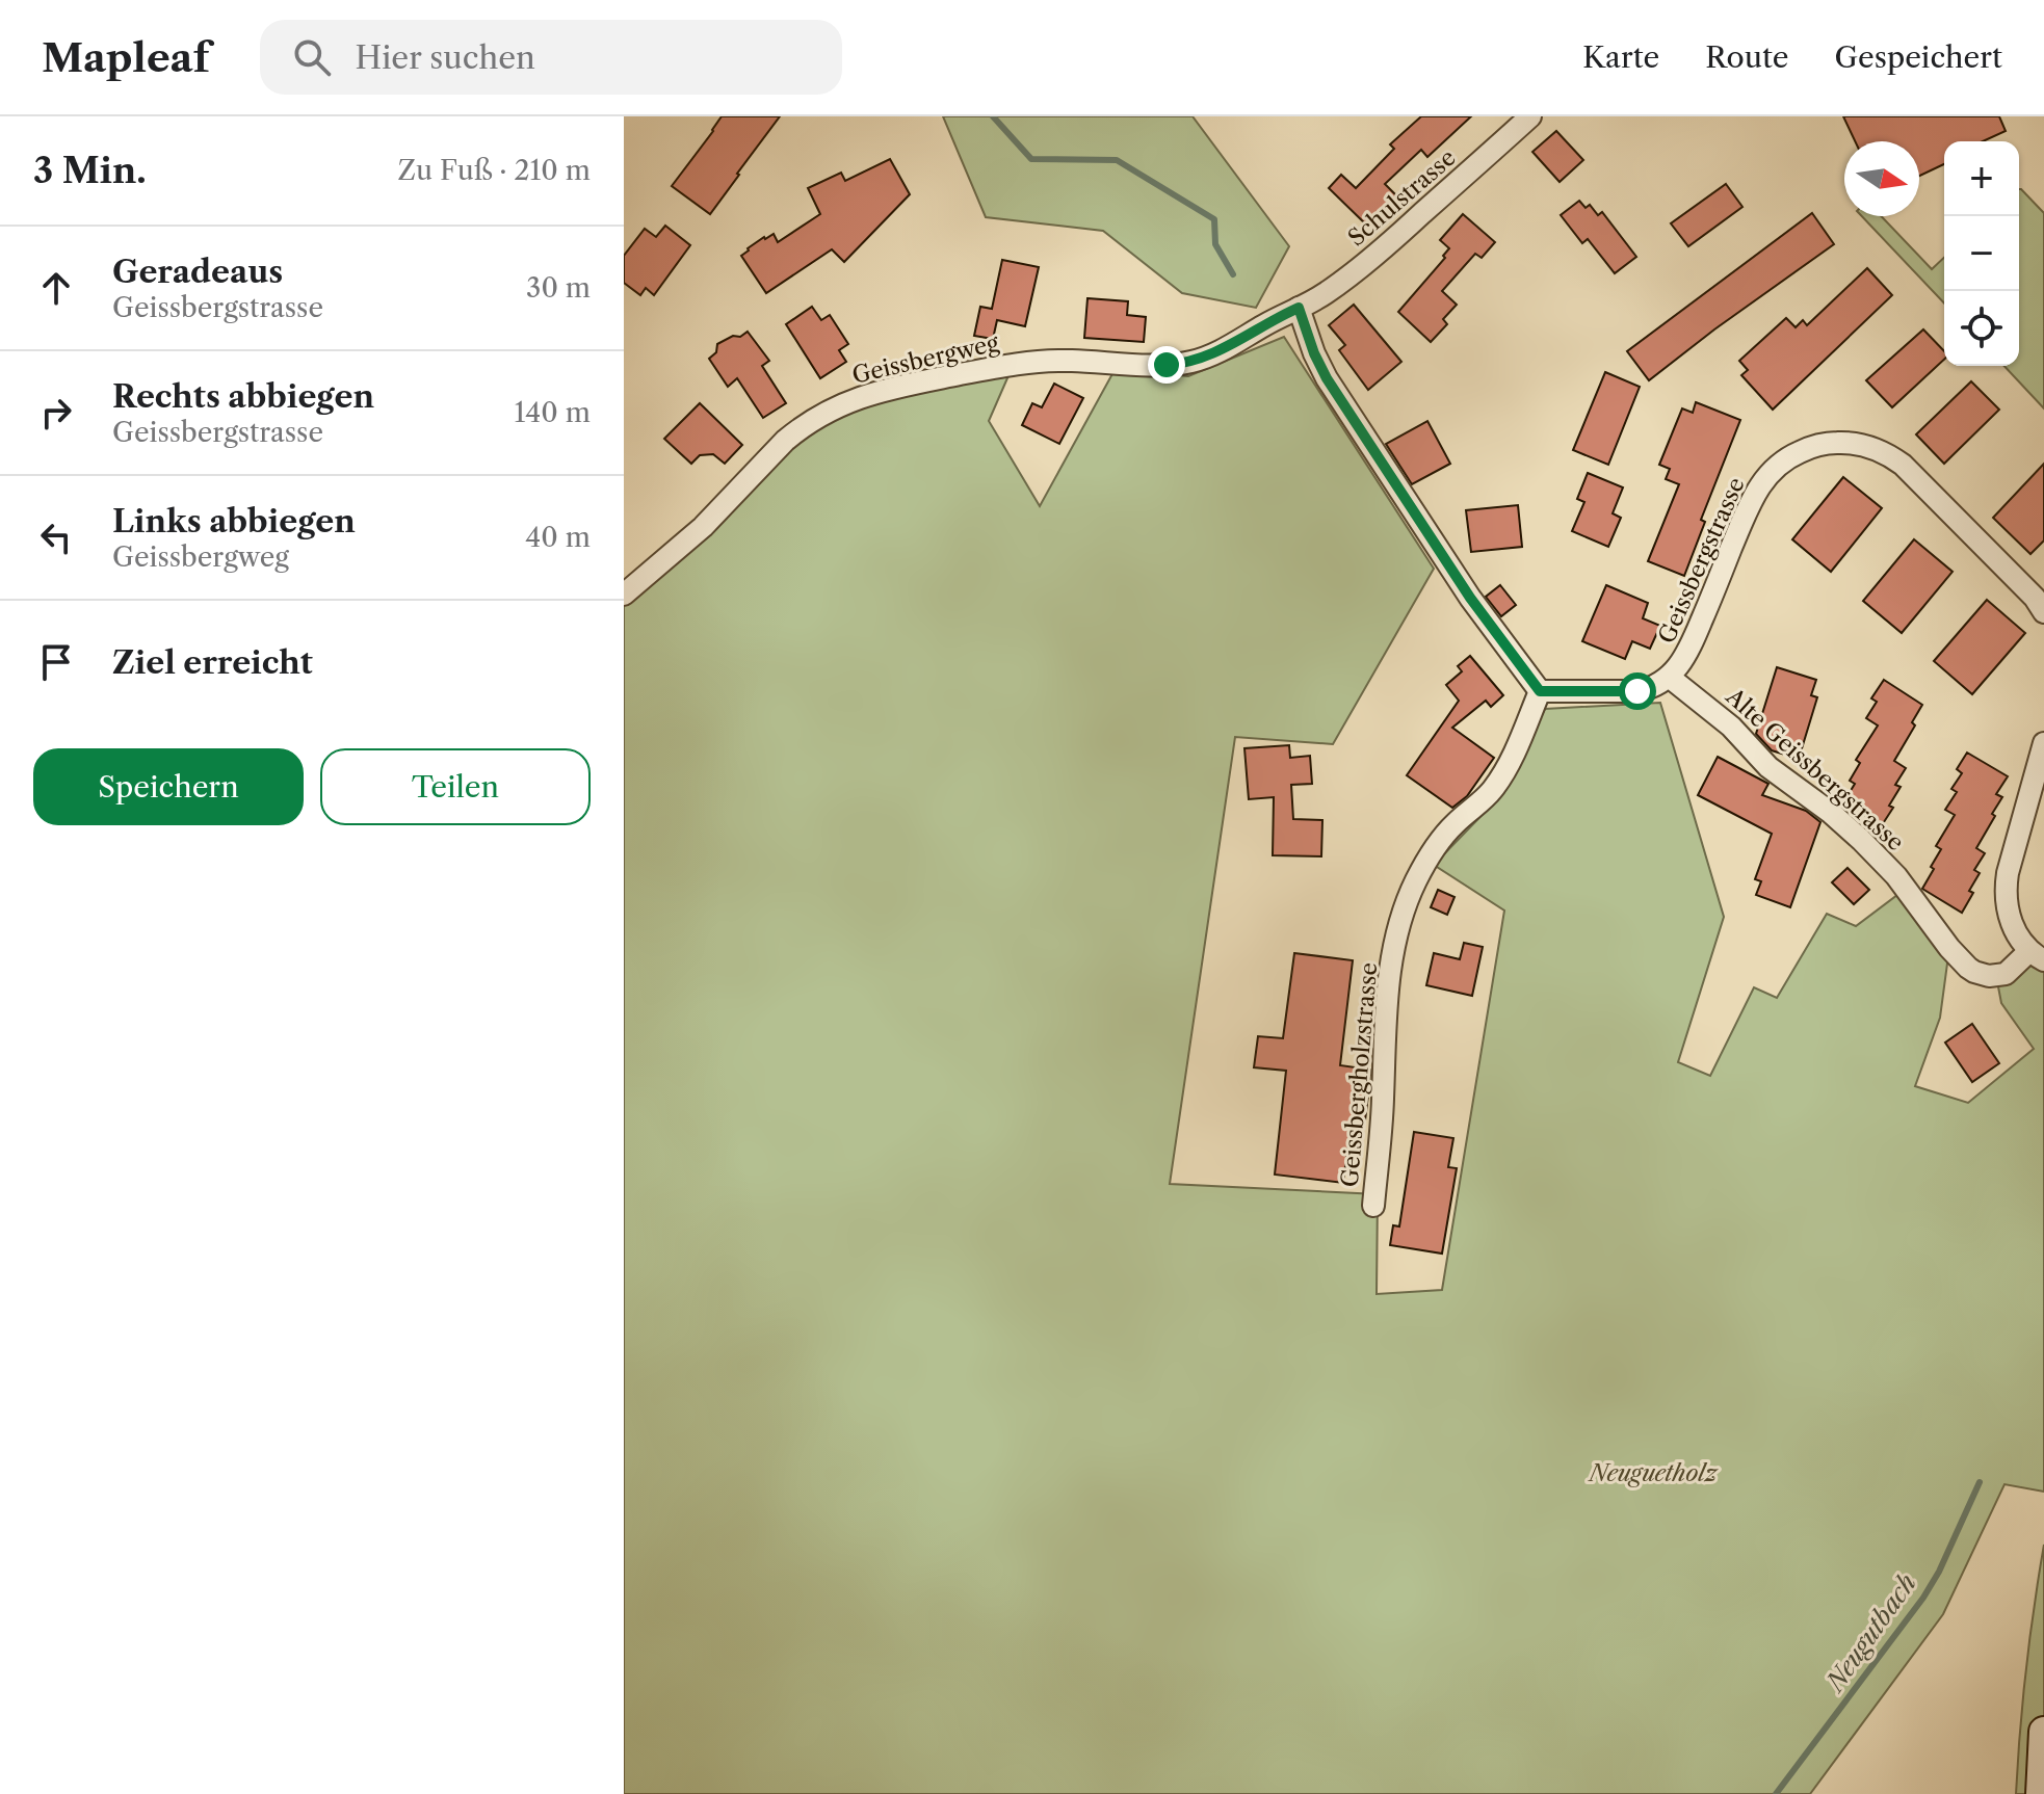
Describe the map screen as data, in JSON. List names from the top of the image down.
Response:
{
  "streets": {
    "street": [
      "Schulstrasse",
      "Geissbergweg",
      "Geissbergstrasse",
      "Alte Geissbergstrasse",
      "Geissbergholzstrasse"
    ]
  },
  "crossings": [
    ["Schulstrasse", "Geissbergweg"],
    ["Geissbergstrasse", "Alte Geissbergstrasse"],
    ["Geissbergstrasse", "Geissbergholzstrasse"]
  ],
  "water": ["Neugutbach"],
  "parks": ["Neuguetholz"],
  "north": "right",
  "page": {
    "header": "Mapleaf",
    "search": "Hier suchen",
    "nav": ["Karte", "Route", "Gespeichert"],
    "heading": ["3 Min.", "Zu Fuß · 210 m"],
    "map_buttons": ["+", "−"],
    "list": [
      ["Geradeaus", "Geissbergstrasse", "30 m"],
      ["Rechts abbiegen", "Geissbergstrasse", "140 m"],
      ["Links abbiegen", "Geissbergweg", "40 m"],
      "Ziel erreicht"
    ],
    "buttons": ["Speichern", "Teilen"]
  }
}
